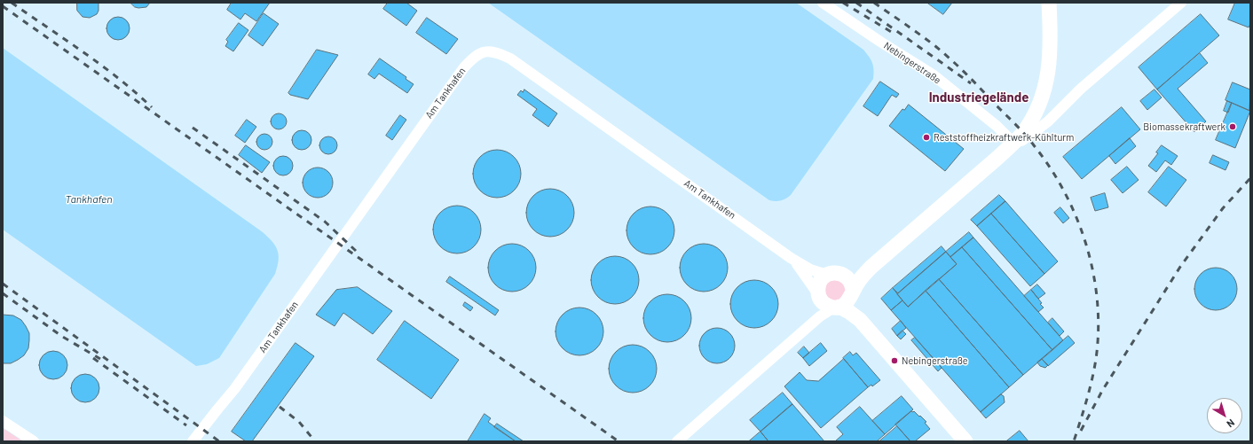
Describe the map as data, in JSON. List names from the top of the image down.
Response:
{
  "streets": {
    "street": ["Nebingerstraße", "Am Tankhafen"]
  },
  "districts": ["Industriegelände"],
  "water": ["Tankhafen"],
  "places": ["Biomassekraftwerk", "Reststoffheizkraftwerk-Kühlturm", "Nebingerstraße"],
  "north": "bottom right"
}
